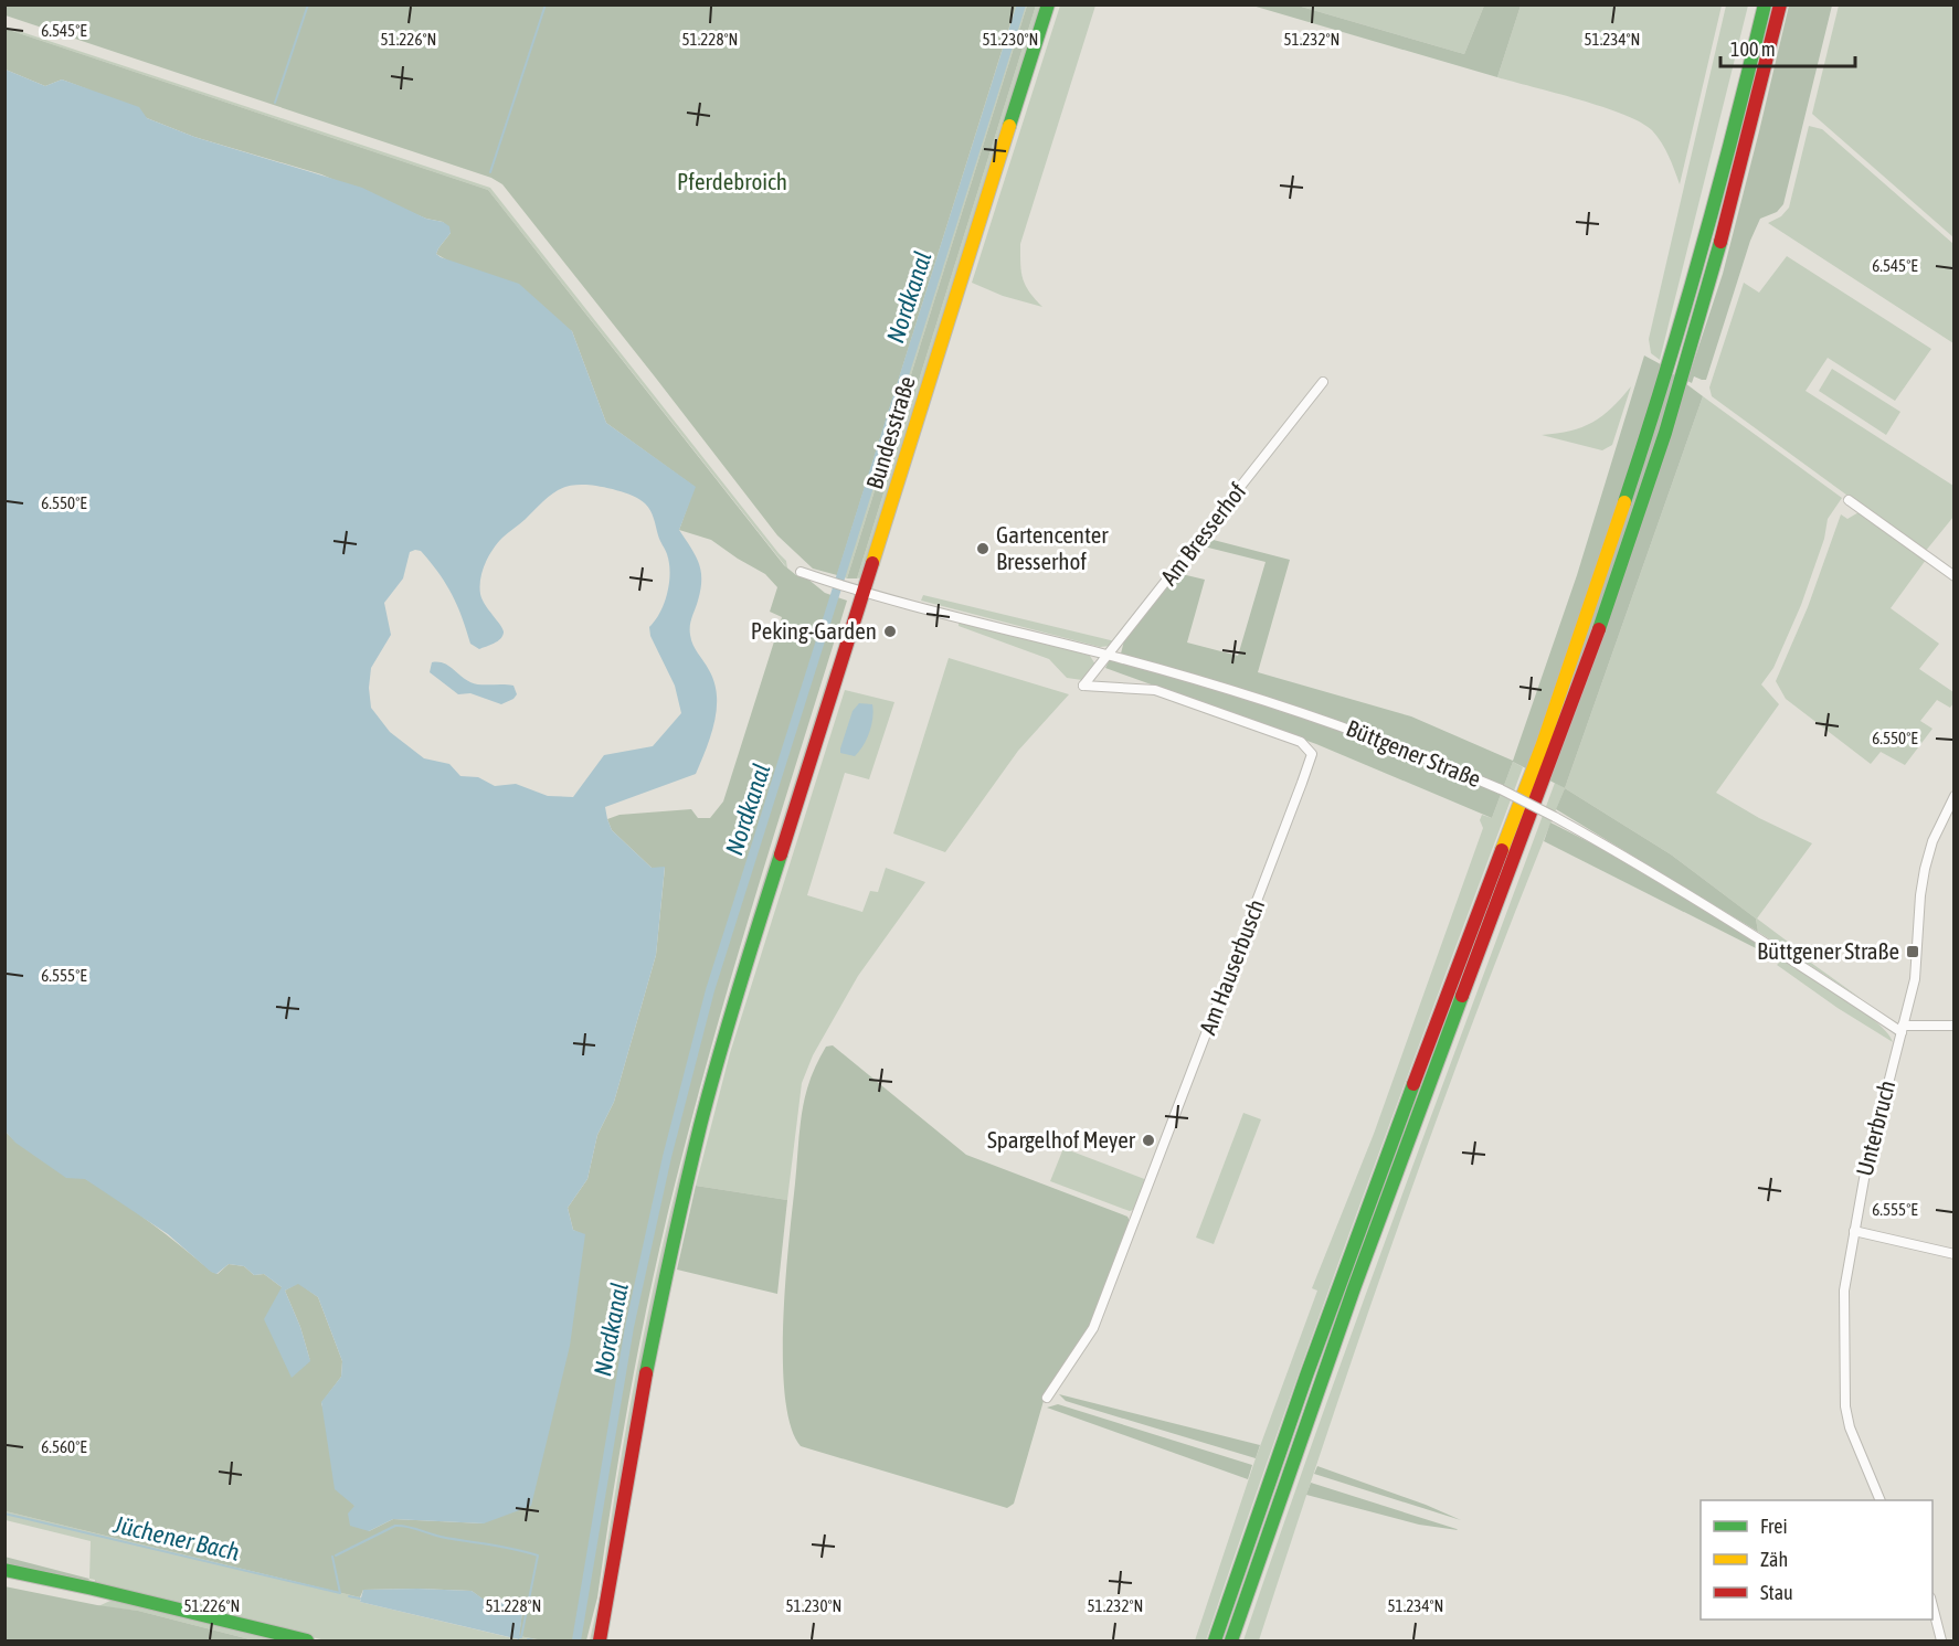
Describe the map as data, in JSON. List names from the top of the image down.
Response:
{
  "streets": {
    "main road": ["Bundesstraße"],
    "street": [
      "Am Bresserhof",
      "Büttgener Straße",
      "Am Hauserbusch",
      "Unterbruch"
    ]
  },
  "crossings": [
    ["Bundesstraße", "Büttgener Straße"],
    ["Am Bresserhof", "Büttgener Straße"],
    ["Am Bresserhof", "Am Hauserbusch"],
    ["Büttgener Straße", "Unterbruch"]
  ],
  "water": ["Nordkanal", "Jüchener Bach"],
  "parks": ["Pferdebroich"],
  "places": {
    "other": ["Gartencenter Bresserhof", "Peking-Garden", "Spargelhof Meyer"],
    "transit": ["Büttgener Straße"]
  },
  "legend": ["Frei", "Zäh", "Stau"],
  "scale_bar": "100 m",
  "coordinates": [
    "6.545°E",
    "51.226°N",
    "51.228°N",
    "51.230°N",
    "51.232°N",
    "51.234°N",
    "6.550°E",
    "6.555°E",
    "6.560°E"
  ]
}
